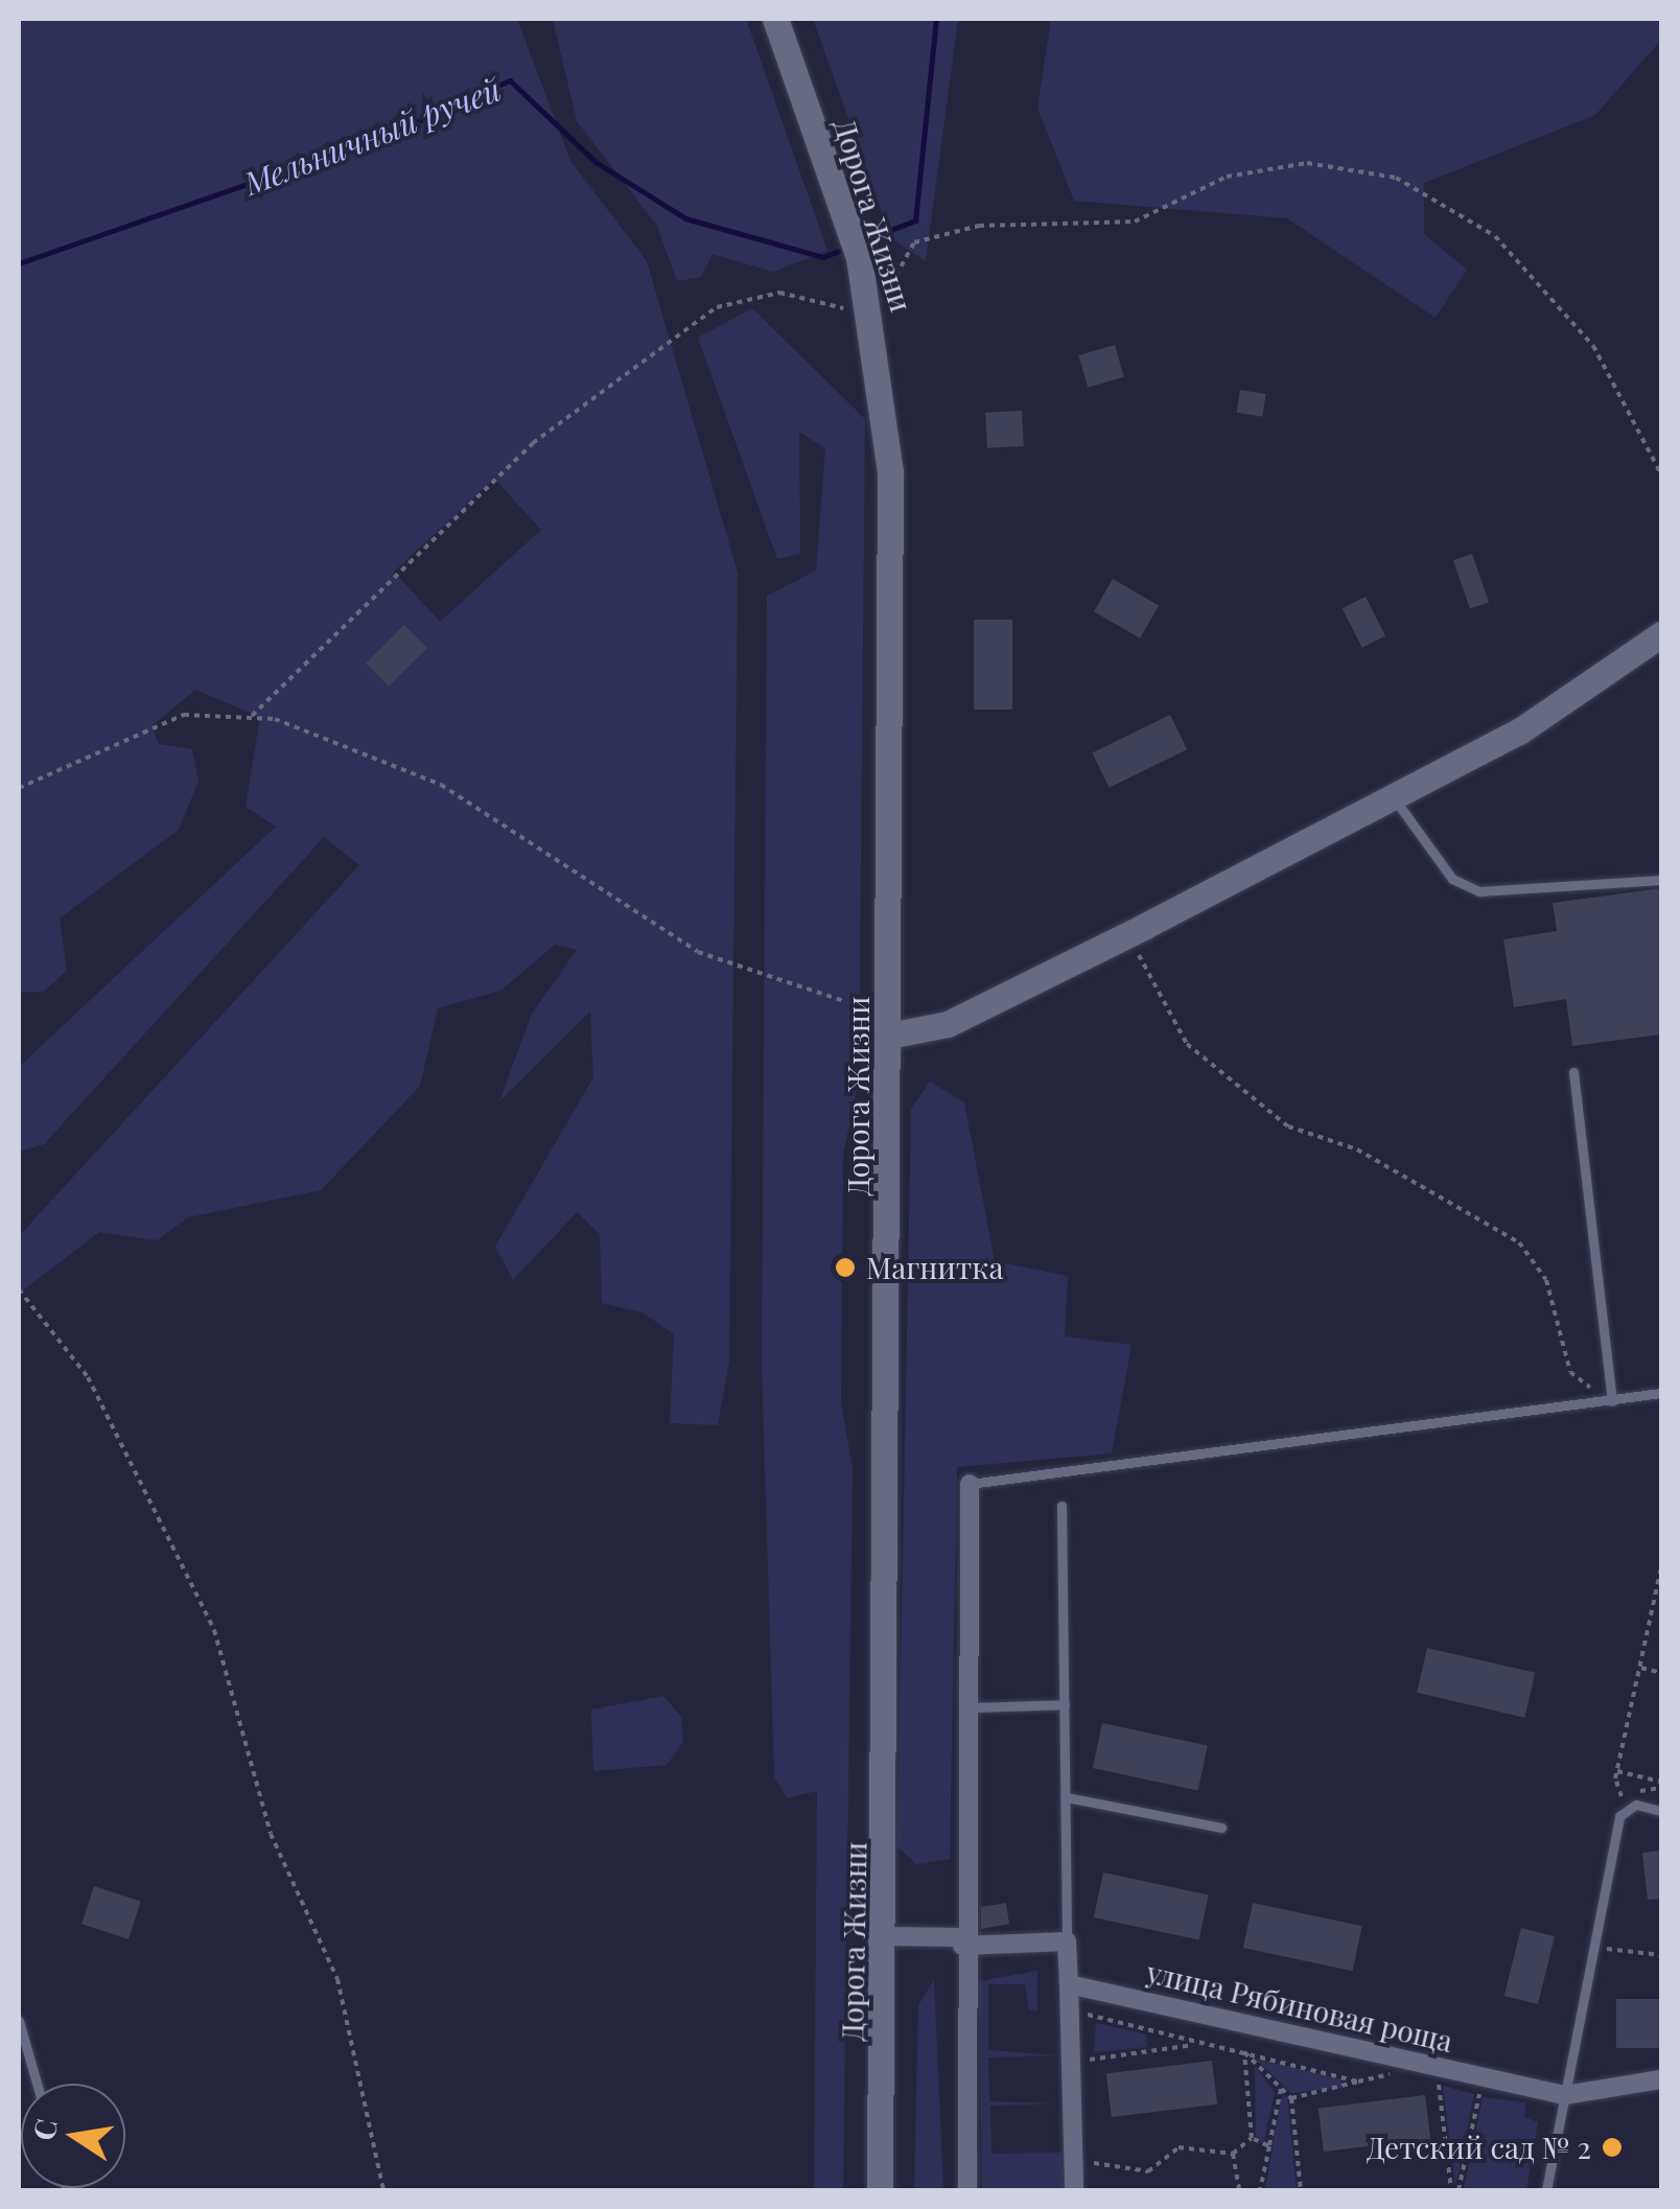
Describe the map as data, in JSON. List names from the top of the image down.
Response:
{
  "streets": {
    "main road": ["Дорога Жизни"],
    "street": ["улица Рябиновая роща"]
  },
  "water": ["Мельничный ручей"],
  "places": ["Магнитка", "Детский сад № 2"],
  "north": "left"
}
